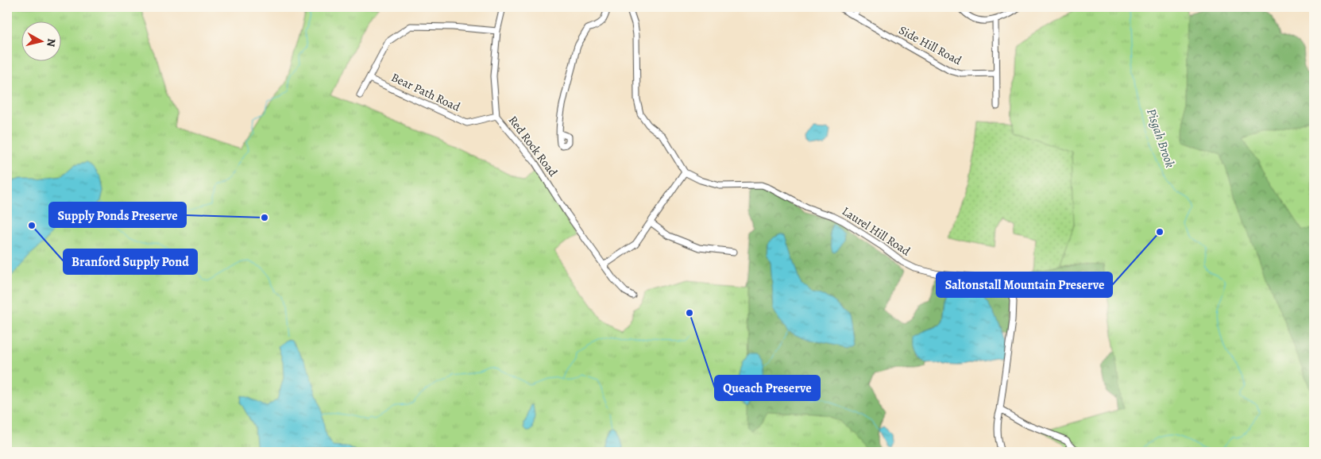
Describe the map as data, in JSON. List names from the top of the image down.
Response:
{
  "streets": {
    "street": [
      "Side Hill Road",
      "Bear Path Road",
      "Red Rock Road",
      "Laurel Hill Road"
    ]
  },
  "crossings": [
    ["Bear Path Road", "Red Rock Road"]
  ],
  "water": ["Pisgah Brook"],
  "places": [
    "Supply Ponds Preserve",
    "Branford Supply Pond",
    "Saltonstall Mountain Preserve",
    "Queach Preserve"
  ],
  "north": "right"
}
